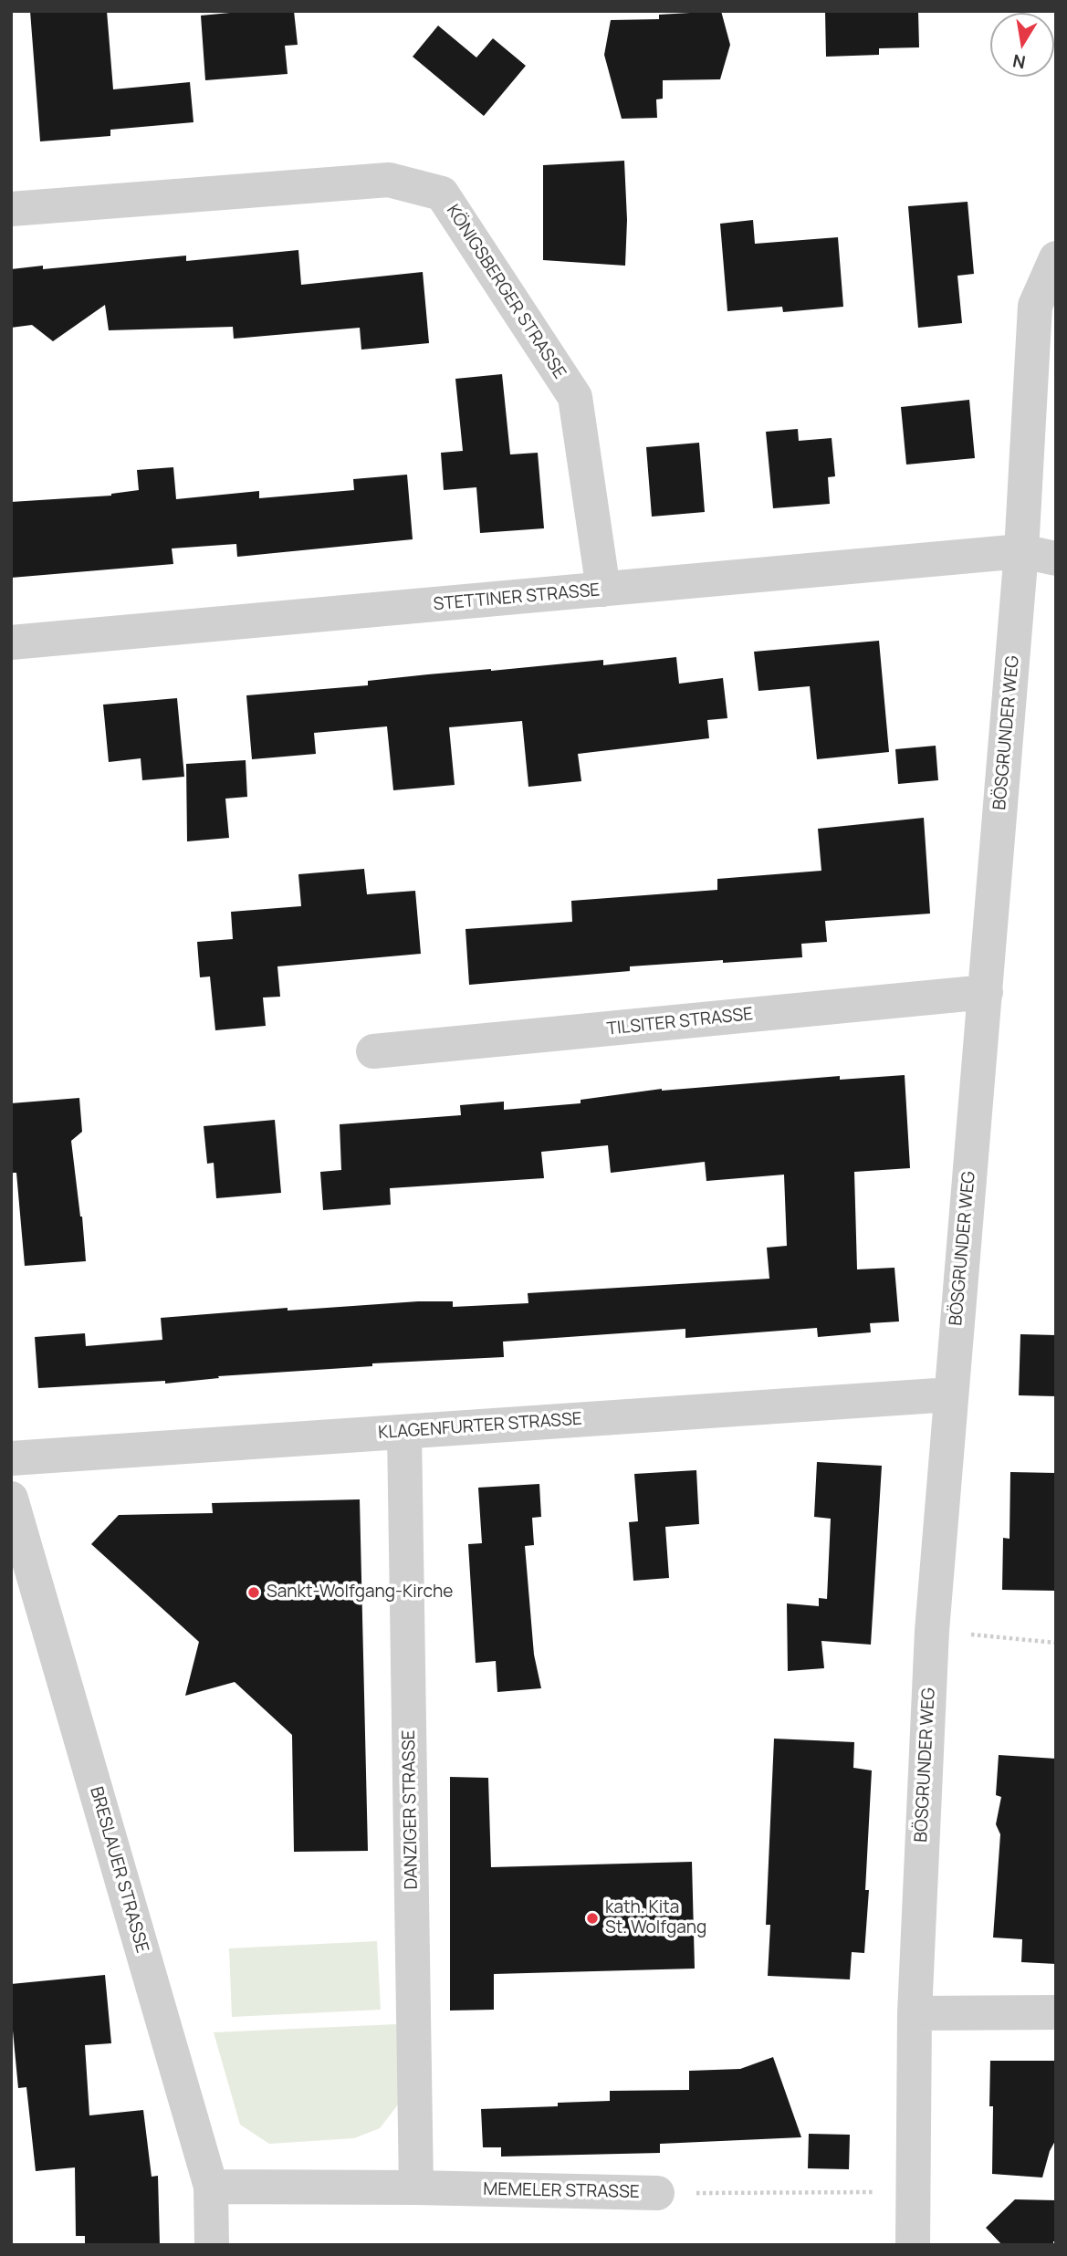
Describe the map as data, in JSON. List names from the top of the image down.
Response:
{
  "streets": {
    "street": [
      "KÖNIGSBERGER STRASSE",
      "STETTINER STRASSE",
      "BÖSGRUNDER WEG",
      "TILSITER STRASSE",
      "KLAGENFURTER STRASSE",
      "DANZIGER STRASSE",
      "BRESLAUER STRASSE",
      "MEMELER STRASSE"
    ]
  },
  "crossings": [
    ["KÖNIGSBERGER STRASSE", "STETTINER STRASSE"],
    ["STETTINER STRASSE", "BÖSGRUNDER WEG"],
    ["BÖSGRUNDER WEG", "TILSITER STRASSE"],
    ["BÖSGRUNDER WEG", "KLAGENFURTER STRASSE"],
    ["BÖSGRUNDER WEG", "MEMELER STRASSE"],
    ["KLAGENFURTER STRASSE", "DANZIGER STRASSE"],
    ["DANZIGER STRASSE", "MEMELER STRASSE"],
    ["BRESLAUER STRASSE", "MEMELER STRASSE"]
  ],
  "places": ["Sankt-Wolfgang-Kirche", "kath. Kita St. Wolfgang"],
  "north": "bottom"
}
